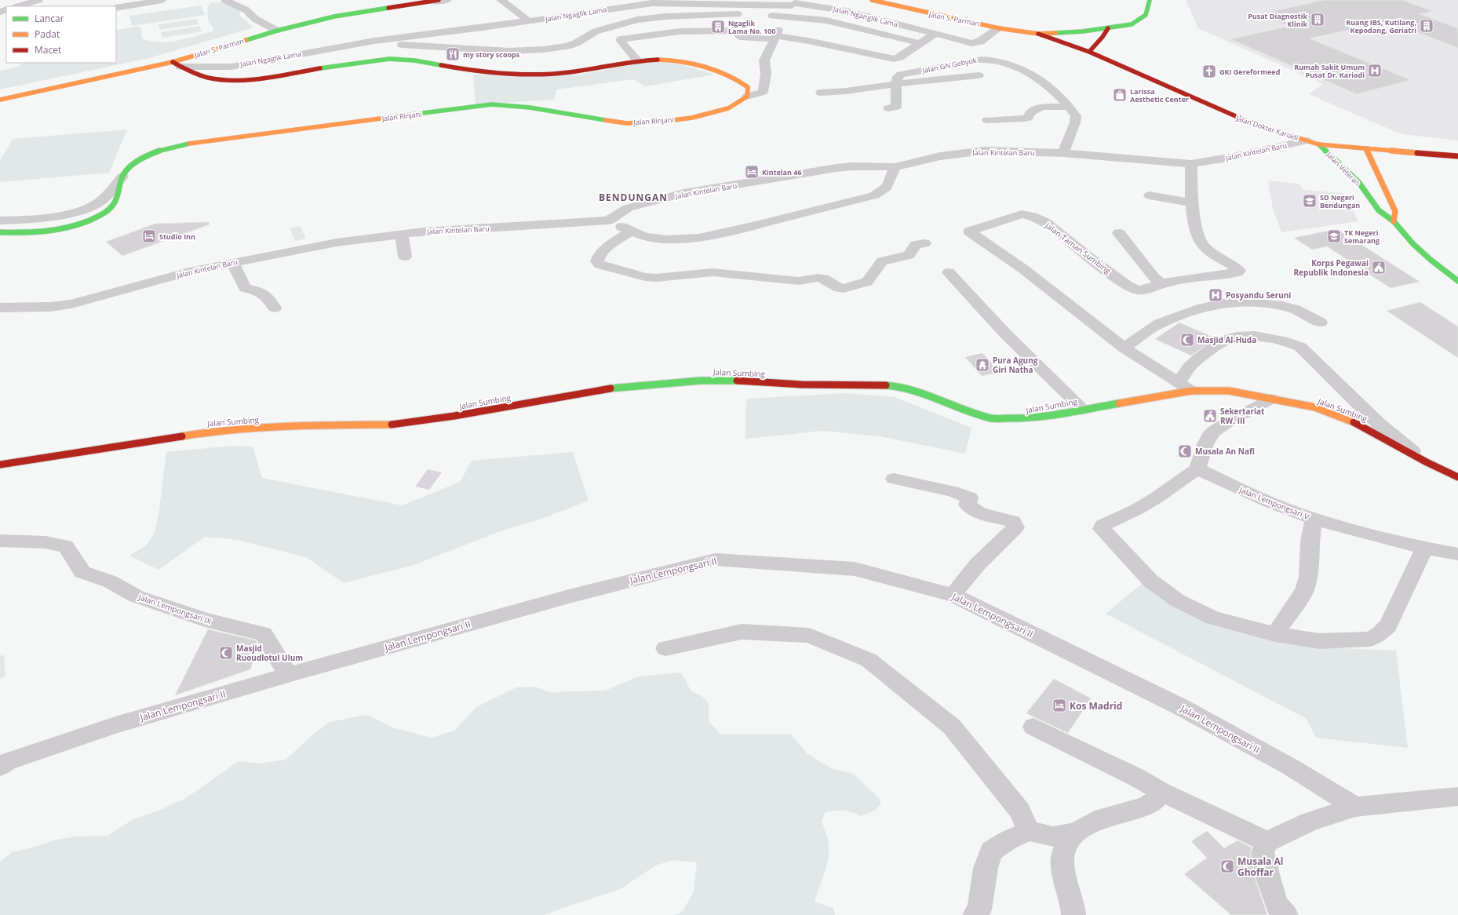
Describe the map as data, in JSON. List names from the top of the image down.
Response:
{
  "streets": {
    "main road": [
      "Jalan S. Parman",
      "Jalan Rinjani",
      "Jalan Dokter Kariadi",
      "Jalan Veteran",
      "Jalan Sumbing"
    ],
    "street": [
      "Jalan Ngaglik Lama",
      "Jalan Nganglik Lama",
      "Jalan GN Gebyok",
      "Jalan Kintelan Baru",
      "Jalan Taman Sumbing",
      "Jalan Lempongsari V",
      "Jalan Lempongsari II",
      "Jalan Lempongsari IX"
    ]
  },
  "crossings": [
    ["Jalan Ngaglik Lama", "Jalan Nganglik Lama"],
    ["Jalan Ngaglik Lama", "Jalan S. Parman"],
    ["Jalan Nganglik Lama", "Jalan S. Parman"],
    ["Jalan S. Parman", "Jalan Dokter Kariadi"],
    ["Jalan GN Gebyok", "Jalan Kintelan Baru"],
    ["Jalan Dokter Kariadi", "Jalan Kintelan Baru"],
    ["Jalan Dokter Kariadi", "Jalan Veteran"],
    ["Jalan Taman Sumbing", "Jalan Sumbing"],
    ["Jalan Lempongsari II", "Jalan Lempongsari IX"]
  ],
  "districts": ["BENDUNGAN"],
  "places": {
    "building": ["Pusat Diagnostik Klinik", "Ruang IBS, Kutilang, Kepodang, Geriatri", "Ngaglik Lama No. 100"],
    "restaurant": ["my story scoops"],
    "hospital": ["Rumah Sakit Umum Pusat Dr. Kariadi", "Posyandu Seruni"],
    "church": ["GKI Gereformeed"],
    "shop": ["Larissa Aesthetic Center"],
    "hotel": ["Kintelan 46", "Studio Inn", "Kos Madrid"],
    "school or university": ["SD Negeri Bendungan", "TK Negeri Semarang"],
    "public building": ["Korps Pegawai Republik Indonesia", "Sekertariat RW. III"],
    "mosque": [
      "Masjid Al-Huda",
      "Musala An Nafi",
      "Masjid Ruoudlotul Ulum",
      "Musala Al Ghoffar"
    ],
    "temple": ["Pura Agung Giri Natha"]
  },
  "legend": ["Lancar", "Padat", "Macet"]
}
